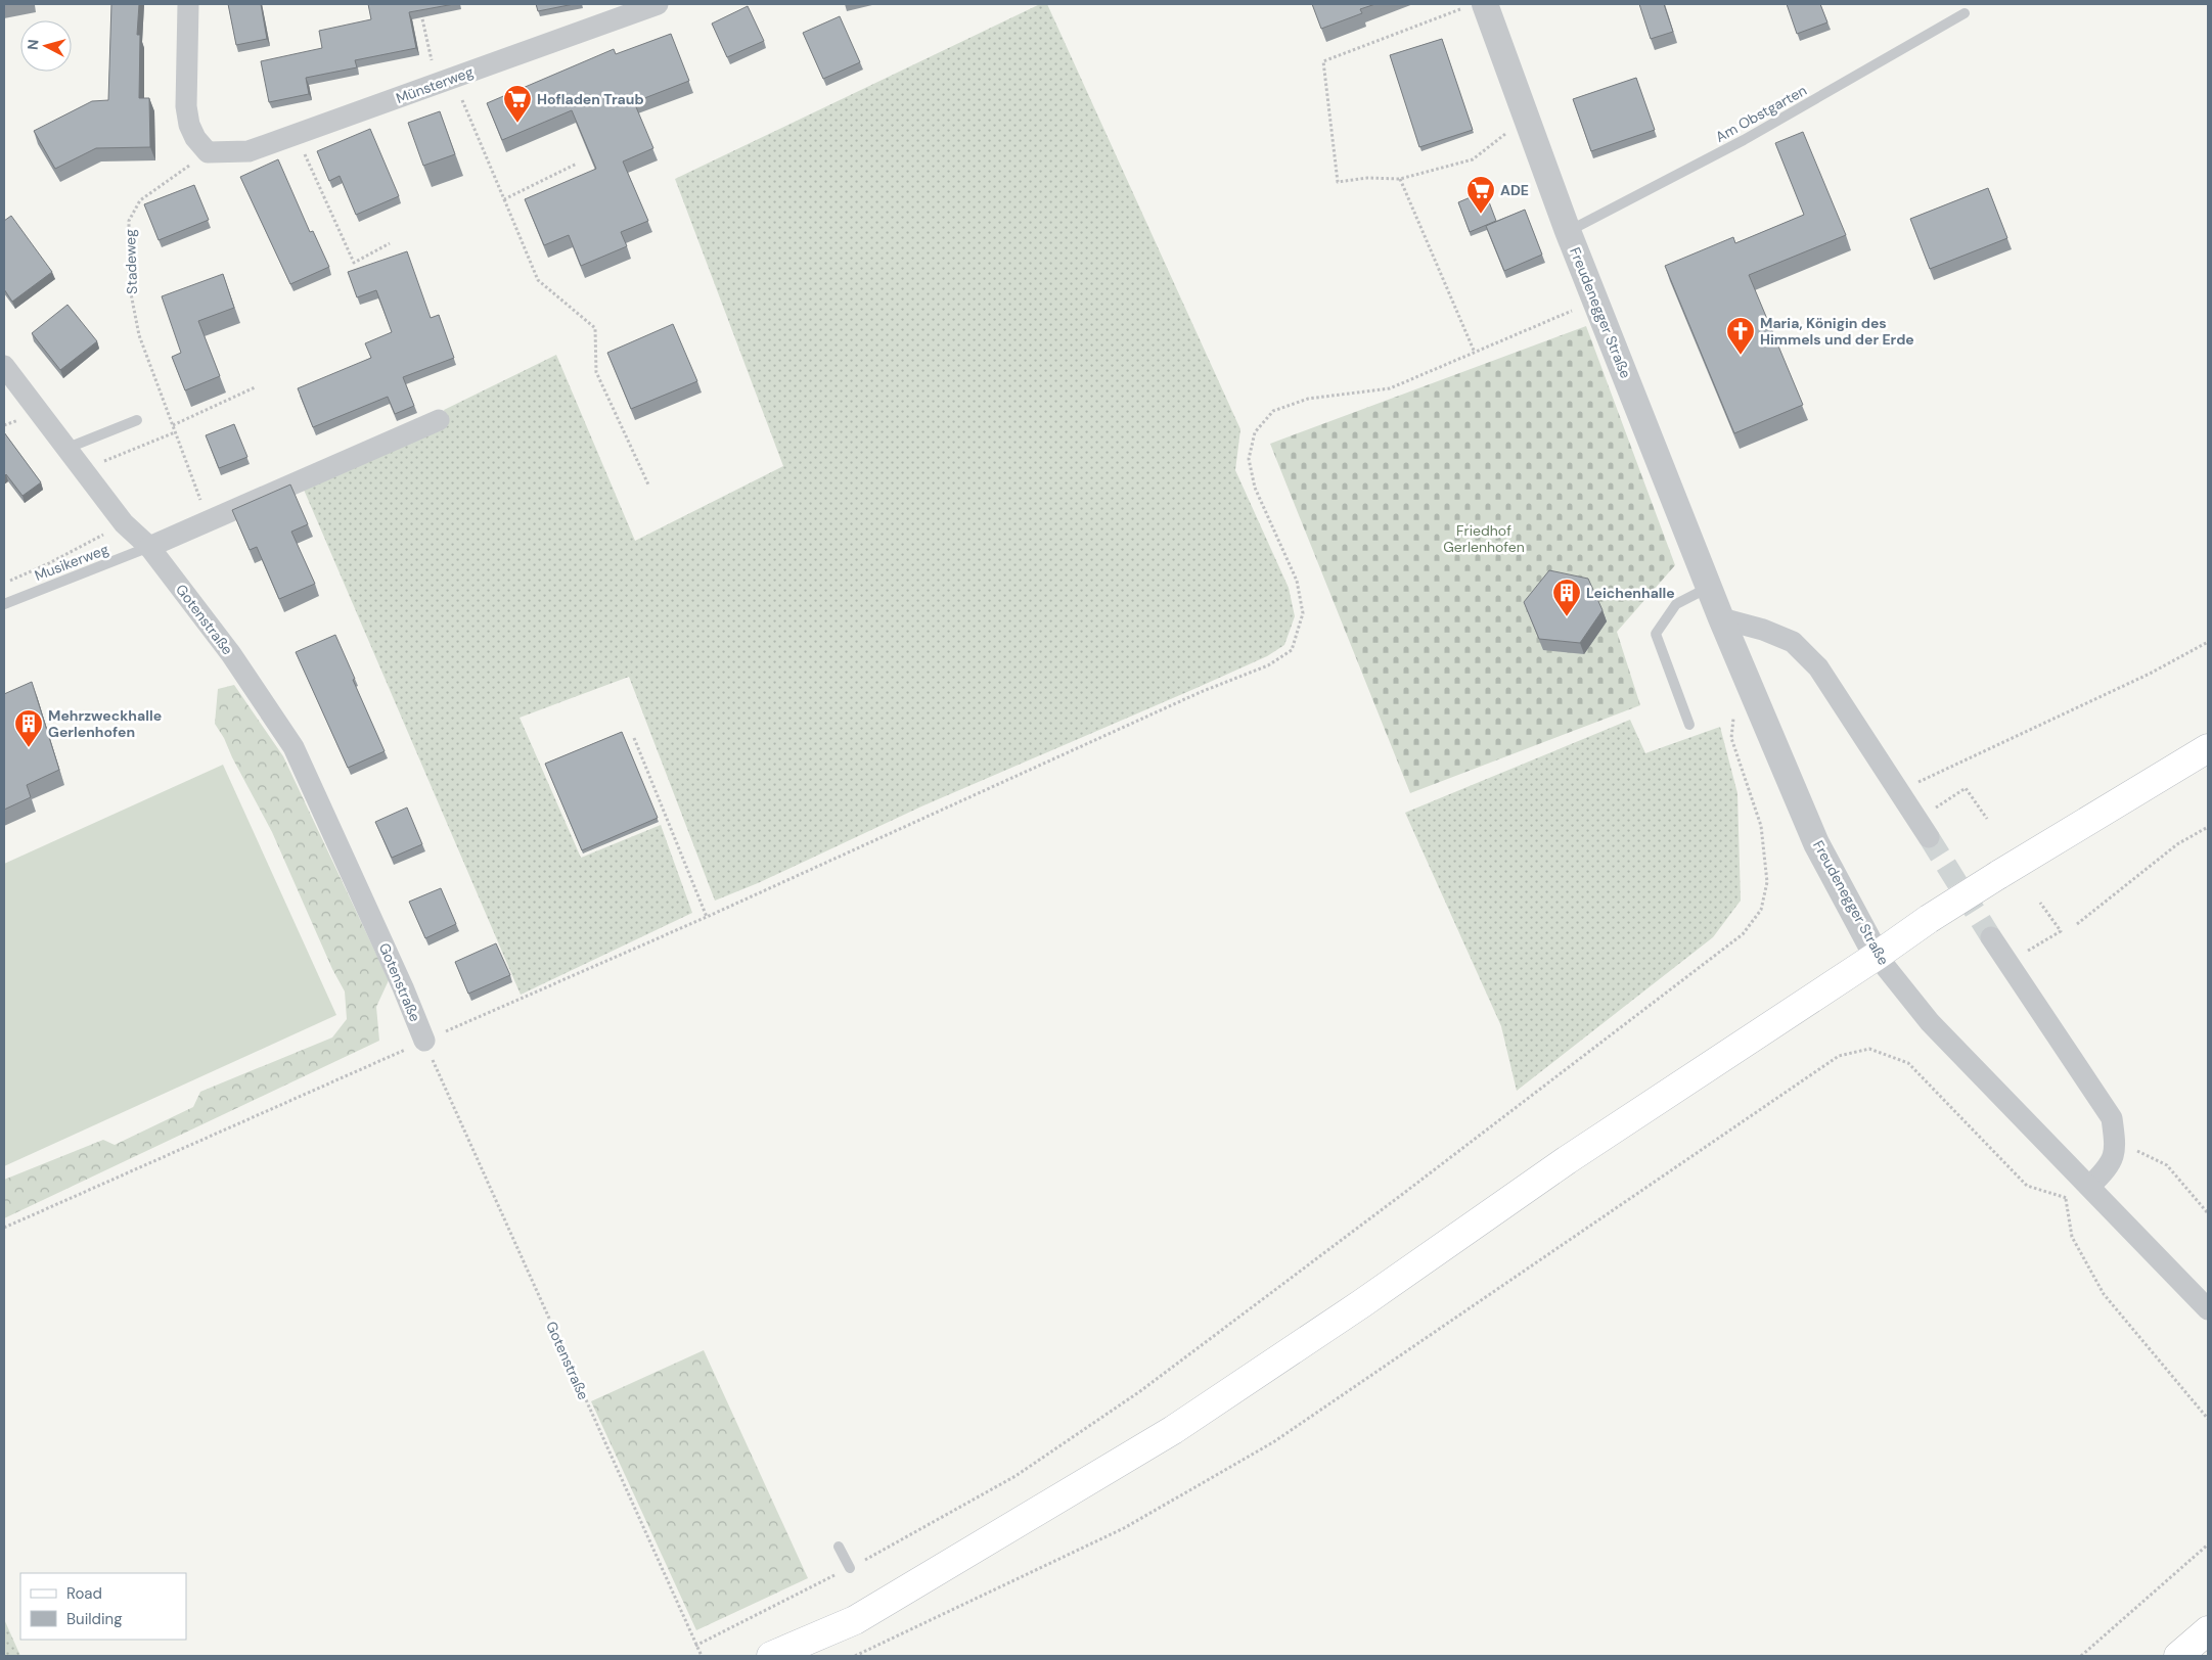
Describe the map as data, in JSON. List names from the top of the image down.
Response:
{
  "streets": {
    "street": ["Münsterweg", "Freudenegger Straße", "Gotenstraße"],
    "lane": ["Am Obstgarten", "Musikerweg"],
    "path": ["Stadeweg"]
  },
  "crossings": [
    ["Münsterweg", "Stadeweg"],
    ["Am Obstgarten", "Freudenegger Straße"],
    ["Musikerweg", "Gotenstraße"]
  ],
  "parks": ["Friedhof Gerlenhofen"],
  "places": {
    "supermarket": ["Hofladen Traub", "ADE"],
    "church": ["Maria, Königin des Himmels und der Erde"],
    "building": ["Leichenhalle", "Mehrzweckhalle Gerlenhofen"]
  },
  "legend": ["Road", "Building"],
  "north": "left"
}
